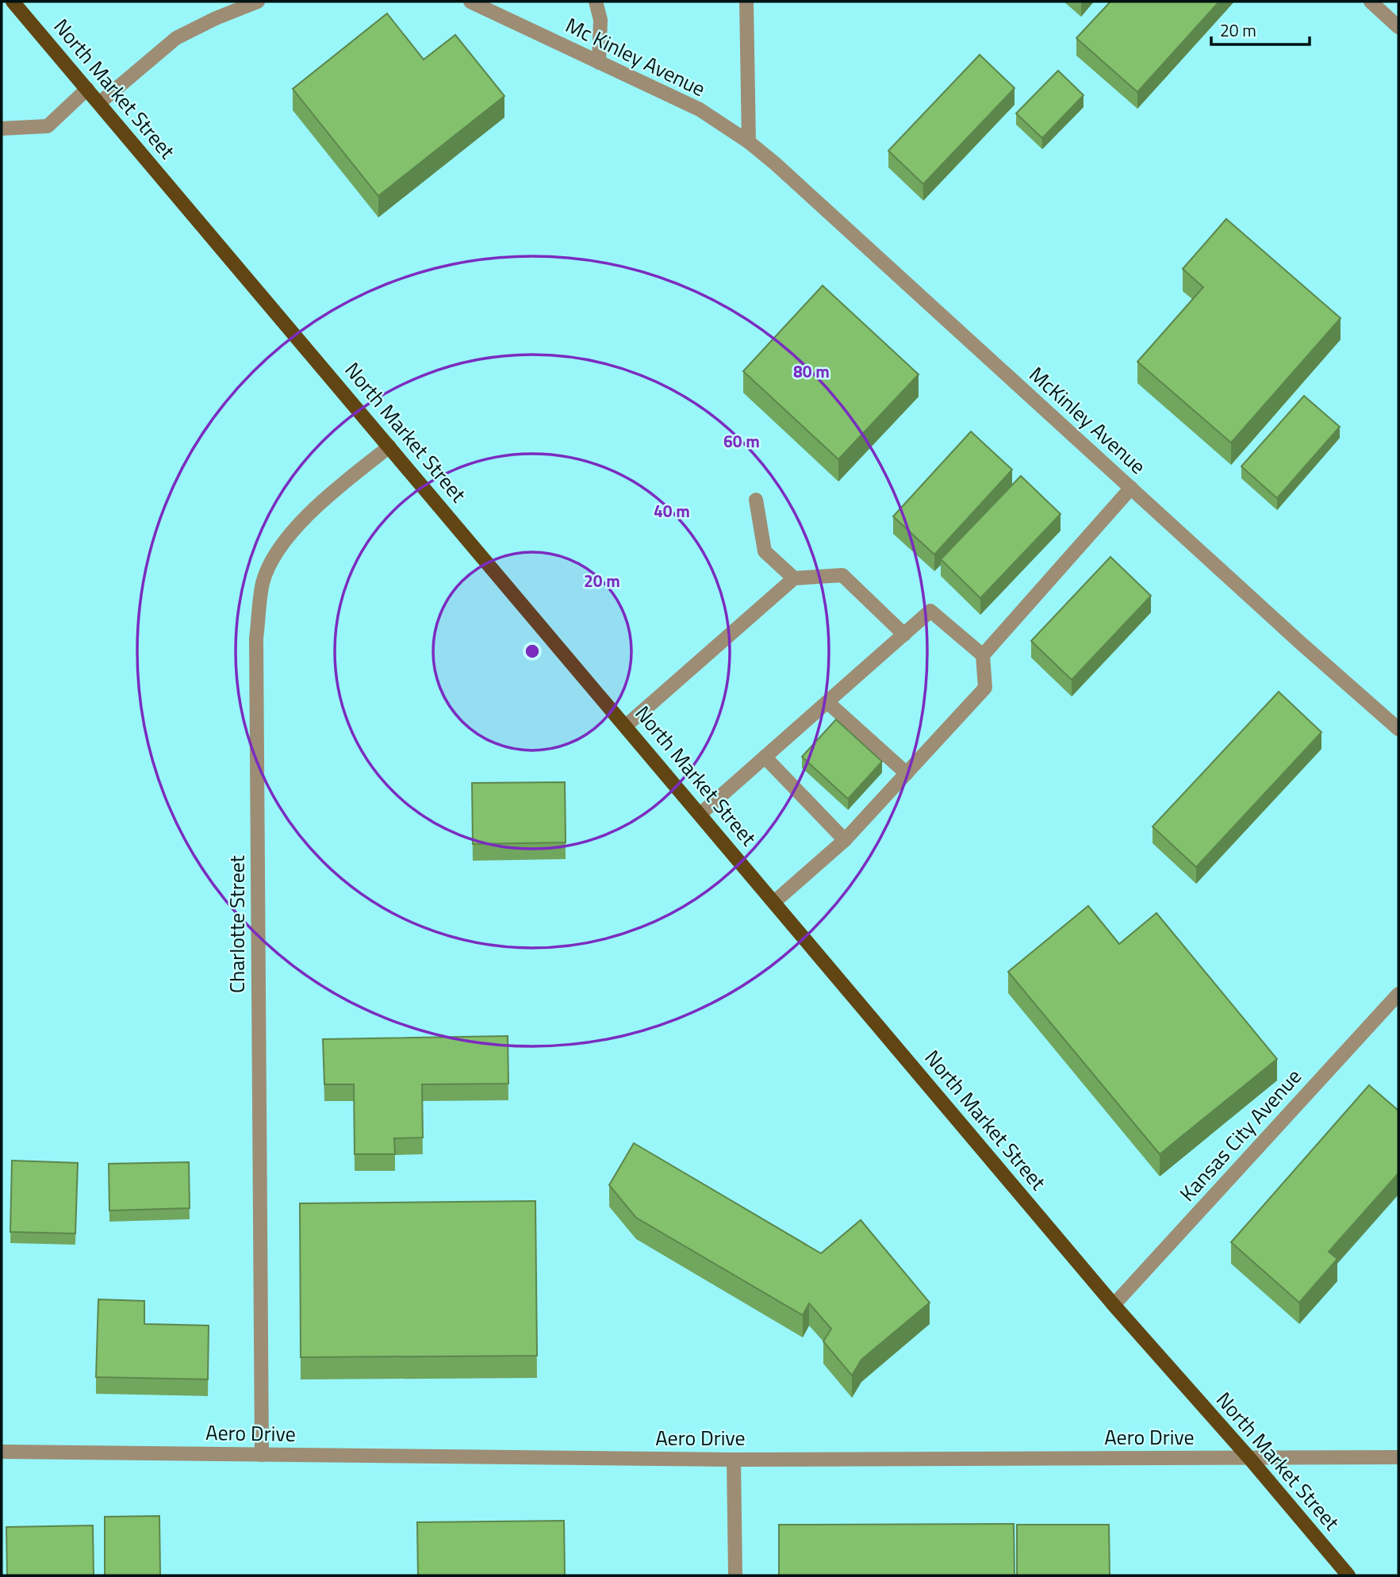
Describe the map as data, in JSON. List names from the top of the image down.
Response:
{
  "streets": {
    "main road": ["North Market Street"],
    "street": [
      "Mc Kinley Avenue",
      "McKinley Avenue",
      "Charlotte Street",
      "Kansas City Avenue",
      "Aero Drive"
    ]
  },
  "crossings": [
    ["Mc Kinley Avenue", "McKinley Avenue"],
    ["North Market Street", "Charlotte Street"],
    ["North Market Street", "Kansas City Avenue"],
    ["North Market Street", "Aero Drive"],
    ["Charlotte Street", "Aero Drive"]
  ],
  "scale_bar": "20 m",
  "rings": [
    "80 m",
    "60 m",
    "40 m",
    "20 m"
  ]
}
